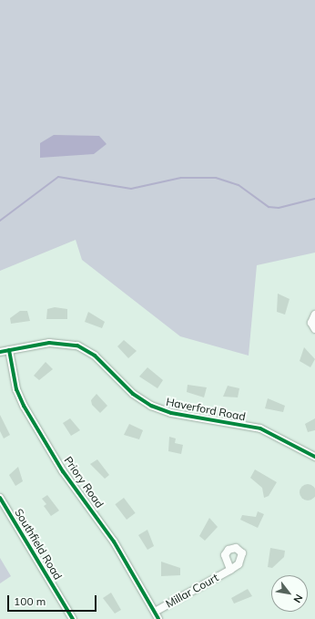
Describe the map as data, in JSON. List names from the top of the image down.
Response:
{
  "streets": {
    "street": [
      "Haverford Road",
      "Priory Road",
      "Southfield Road",
      "Millar Court"
    ]
  },
  "crossings": [
    ["Haverford Road", "Priory Road"],
    ["Priory Road", "Millar Court"]
  ],
  "scale_bar": "100 m",
  "north": "bottom right"
}
